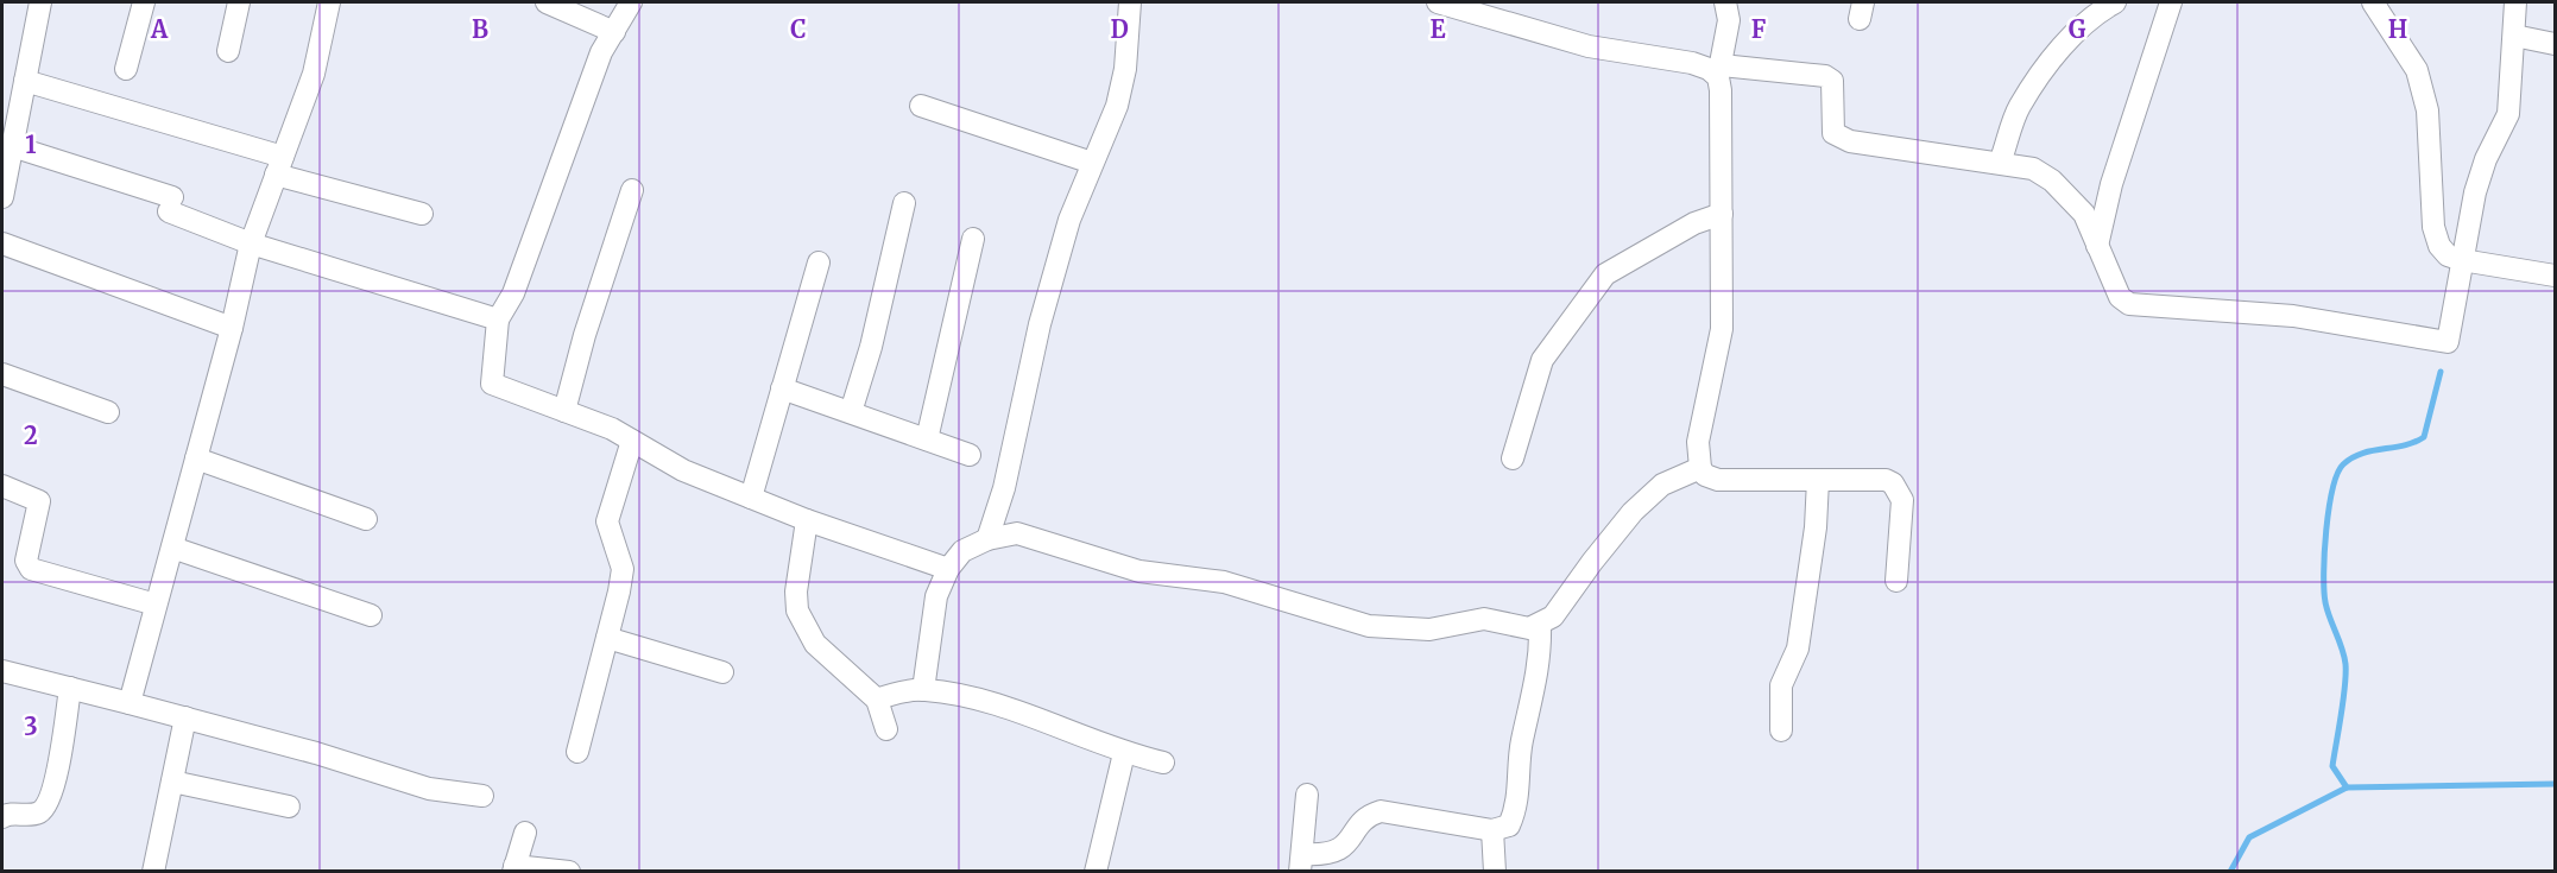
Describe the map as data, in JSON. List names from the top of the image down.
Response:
{
  "grid": {
    "columns": [
      "A",
      "B",
      "C",
      "D",
      "E",
      "F",
      "G",
      "H"
    ],
    "rows": ["1", "2", "3"]
  }
}
